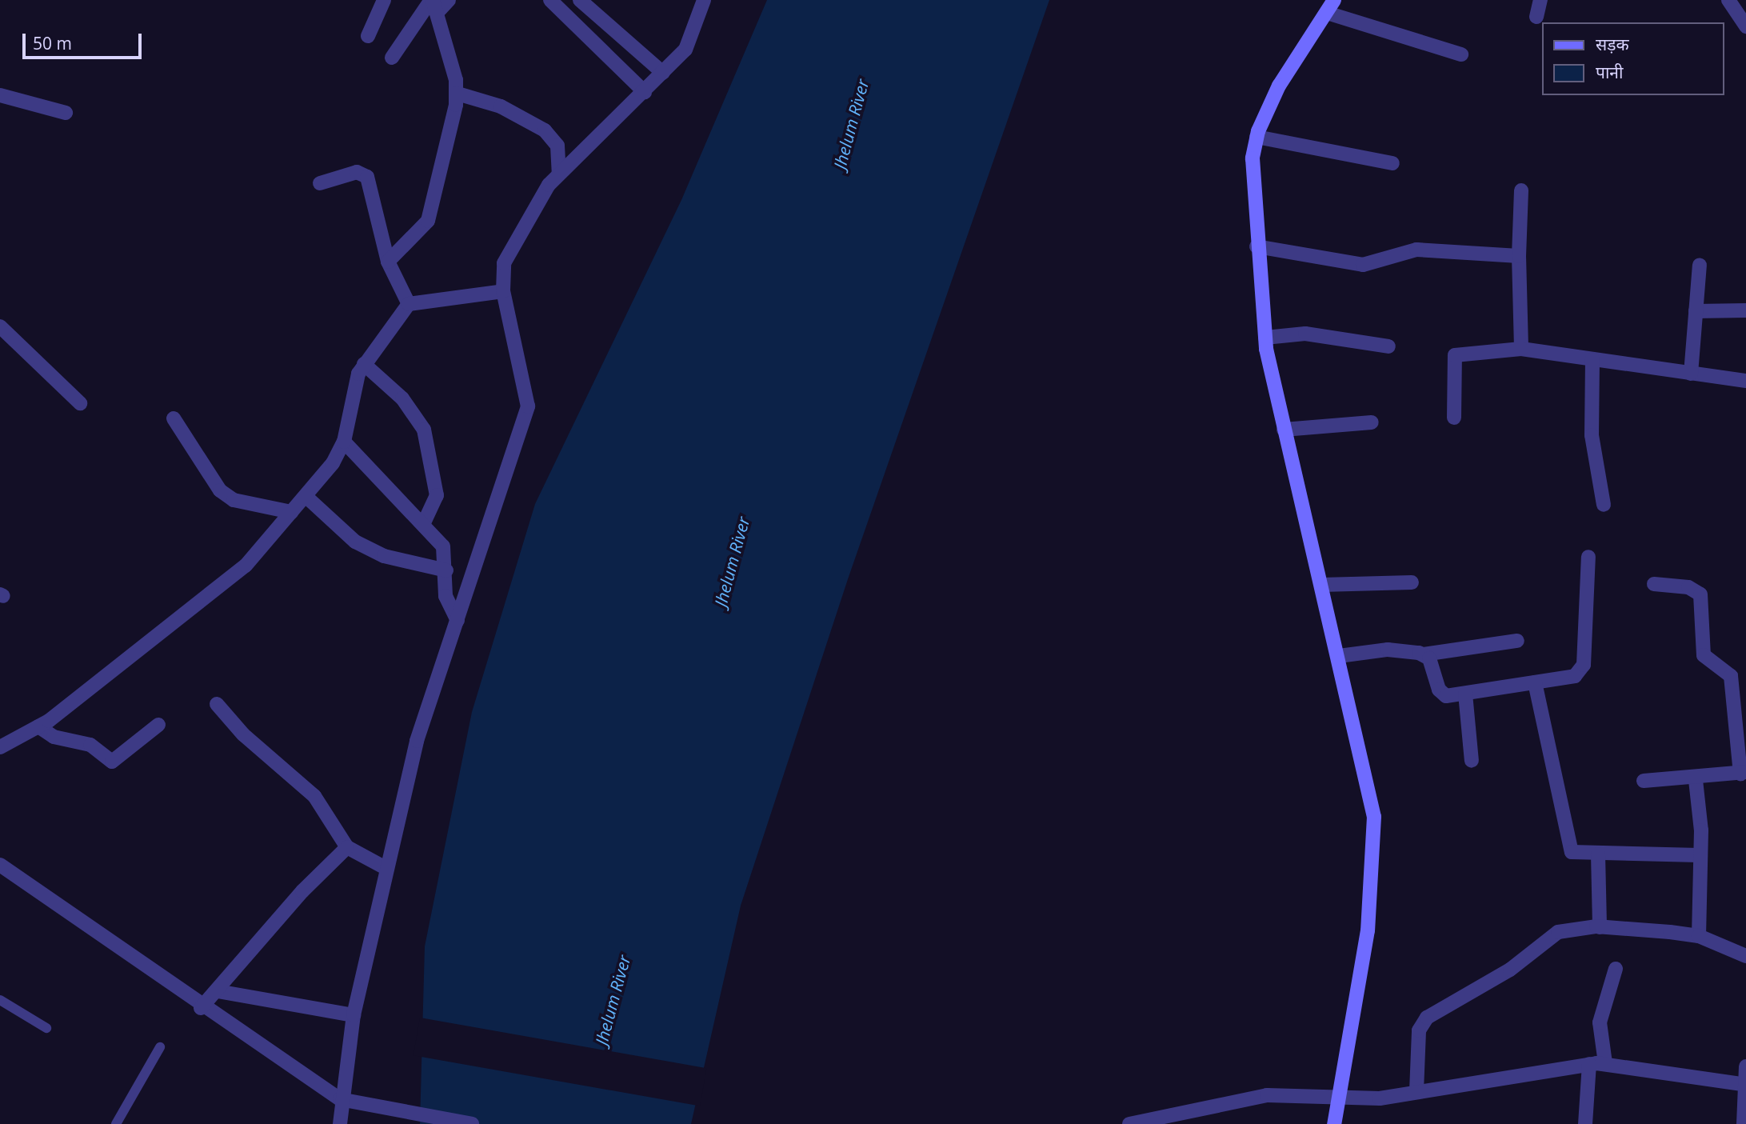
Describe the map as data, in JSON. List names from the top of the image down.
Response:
{
  "water": ["Jhelum River"],
  "legend": ["सड़क", "पानी"],
  "scale_bar": "50 m"
}
